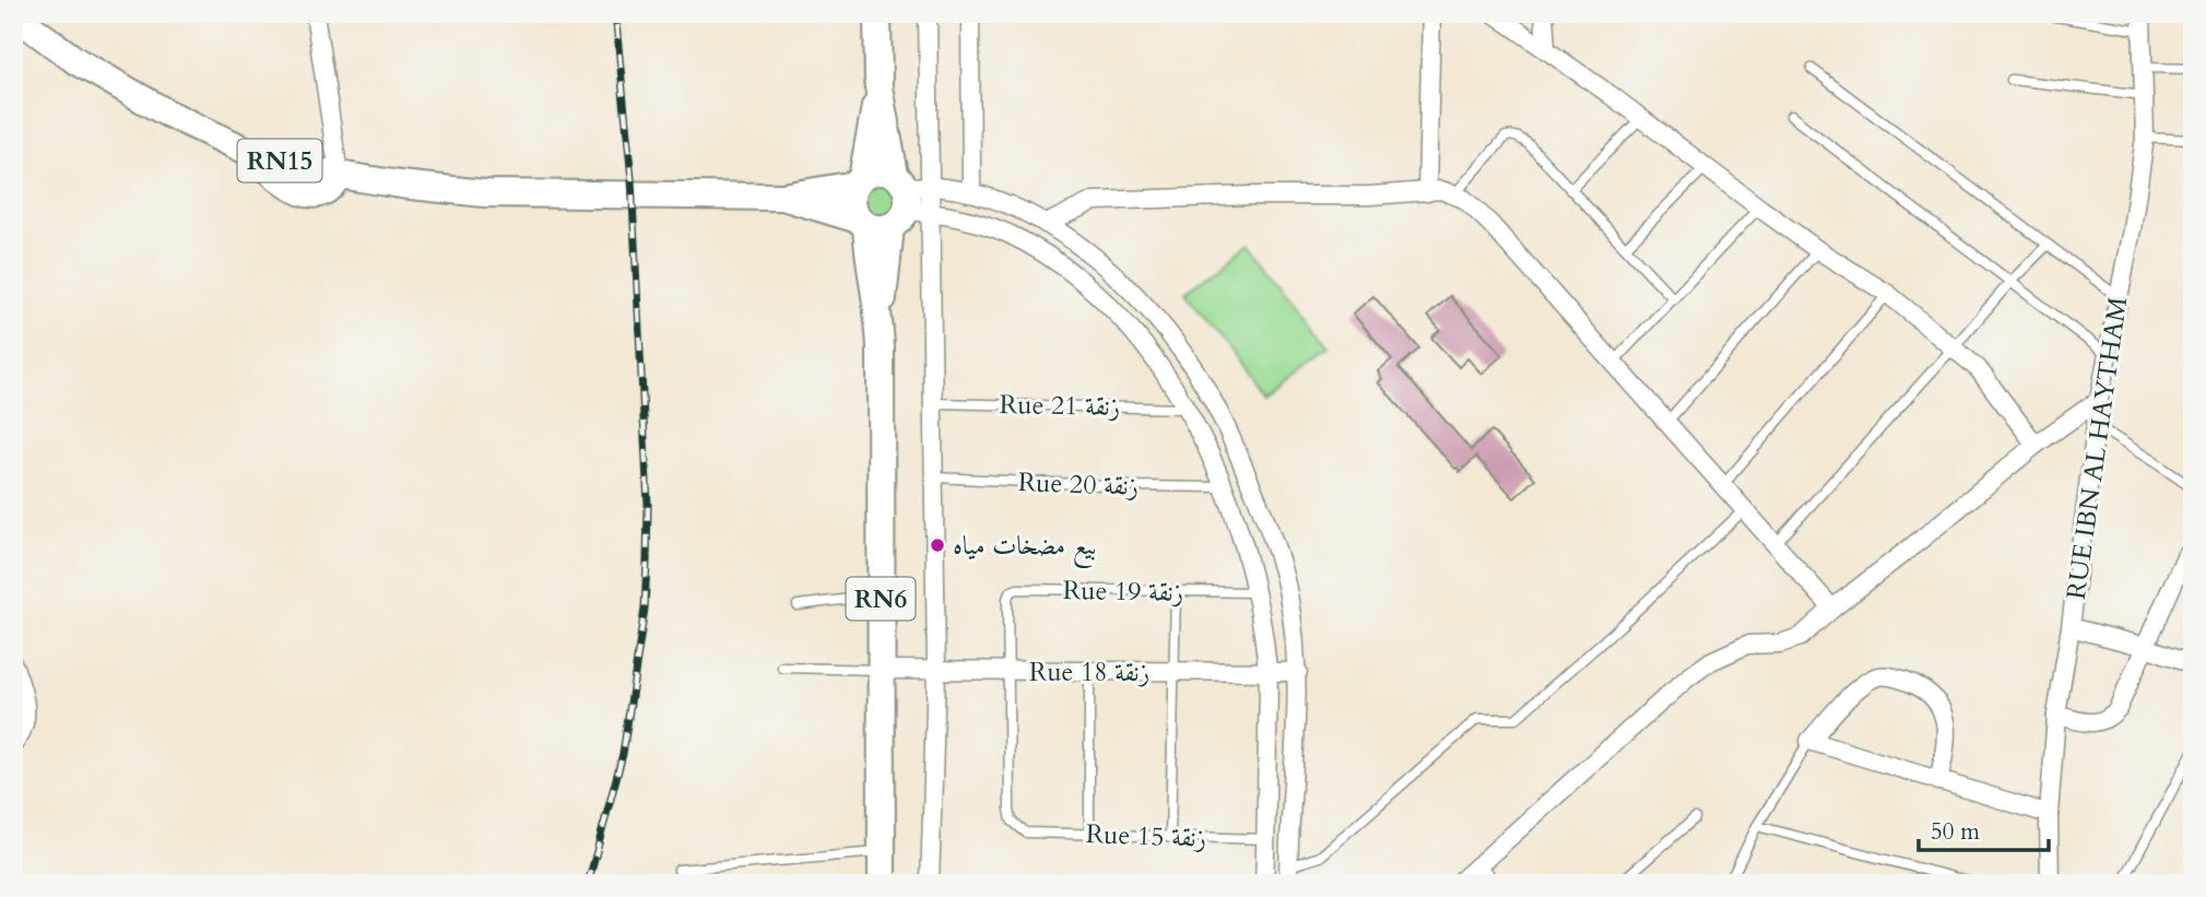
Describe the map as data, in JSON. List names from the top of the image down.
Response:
{
  "streets": {
    "main road": ["RN15", "RN6"],
    "street": ["RUE IBN AL HAYTHAM", "Rue 18 زنقة"],
    "lane": [
      "Rue 21 زنقة",
      "Rue 20 زنقة",
      "Rue 19 زنقة",
      "Rue 15 زنقة"
    ]
  },
  "crossings": [
    ["RN15", "RN6"],
    ["Rue 19 زنقة", "Rue 18 زنقة"],
    ["Rue 19 زنقة", "Rue 15 زنقة"],
    ["RN6", "Rue 18 زنقة"],
    ["Rue 18 زنقة", "Rue 15 زنقة"]
  ],
  "places": ["بيع مضخات مياه"],
  "scale_bar": "50 m"
}
